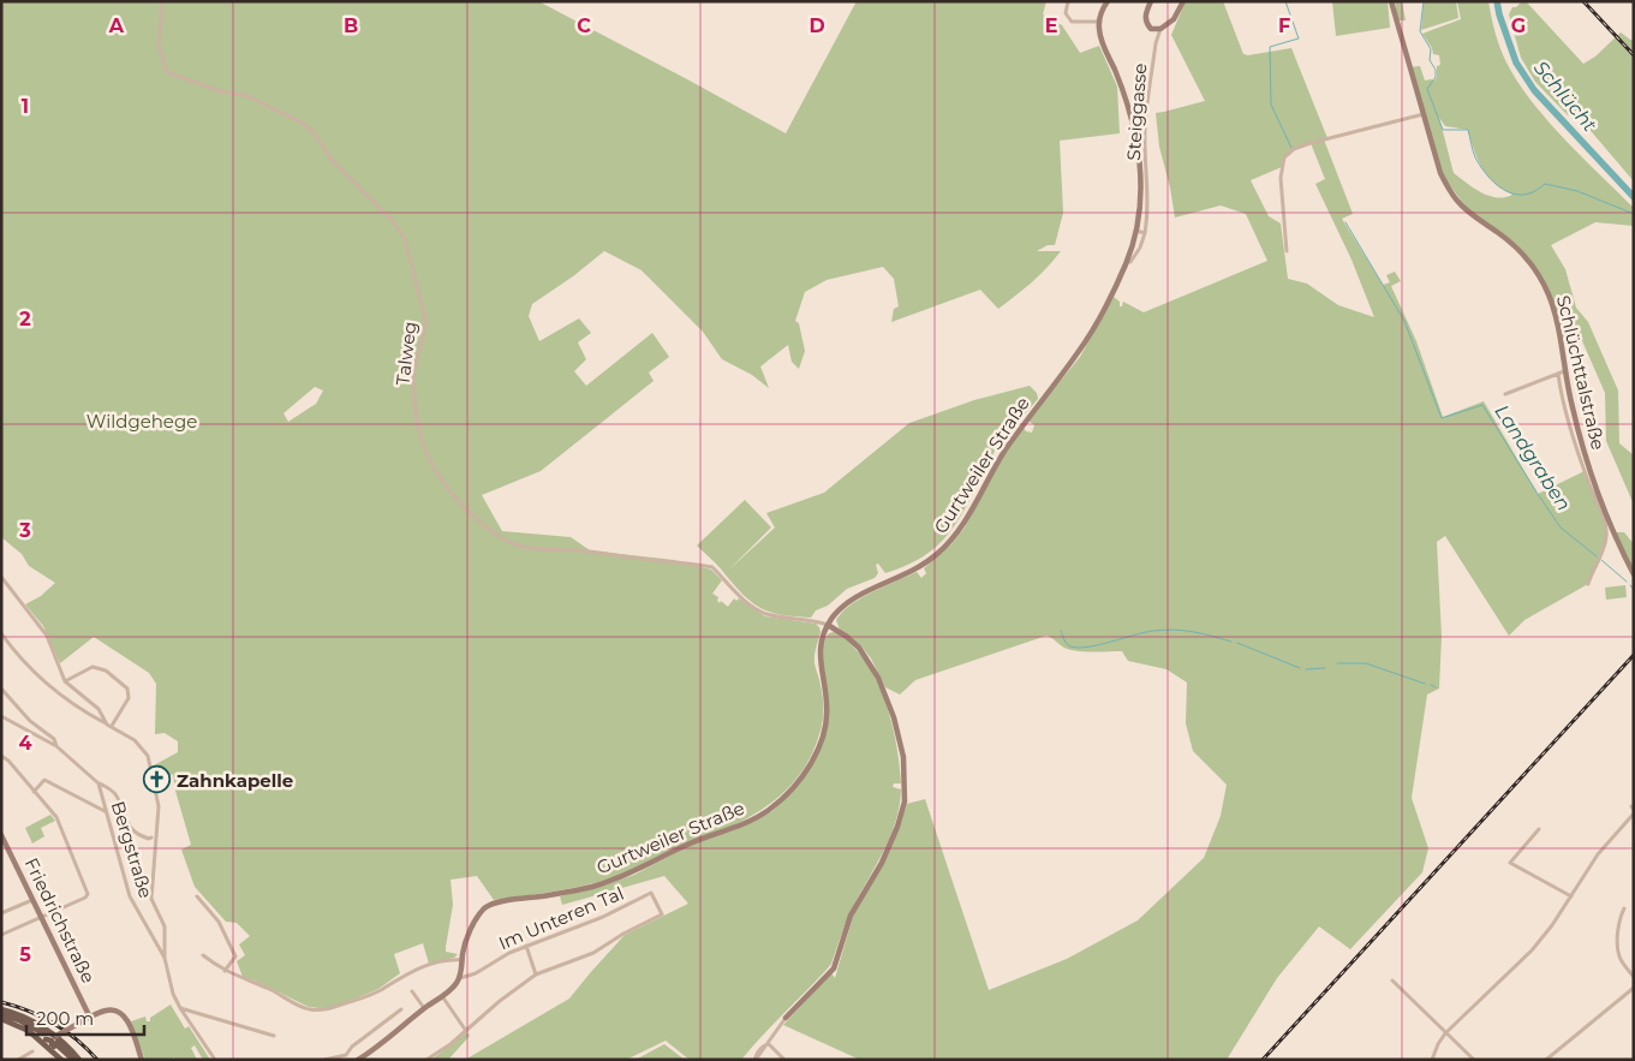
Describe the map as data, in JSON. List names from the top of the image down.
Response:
{
  "streets": {
    "main road": ["Schlüchttalstraße", "Gurtweiler Straße", "Friedrichstraße"],
    "street": [
      "Steiggasse",
      "Talweg",
      "Bergstraße",
      "Im Unteren Tal"
    ]
  },
  "crossings": [
    ["Steiggasse", "Gurtweiler Straße"],
    ["Talweg", "Gurtweiler Straße"],
    ["Gurtweiler Straße", "Im Unteren Tal"]
  ],
  "water": ["Schlücht", "Landgraben"],
  "parks": ["Wildgehege"],
  "places": {
    "church": ["Zahnkapelle"]
  },
  "scale_bar": "200 m",
  "grid": {
    "columns": [
      "A",
      "B",
      "C",
      "D",
      "E",
      "F",
      "G"
    ],
    "rows": [
      "1",
      "2",
      "3",
      "4",
      "5"
    ]
  }
}
